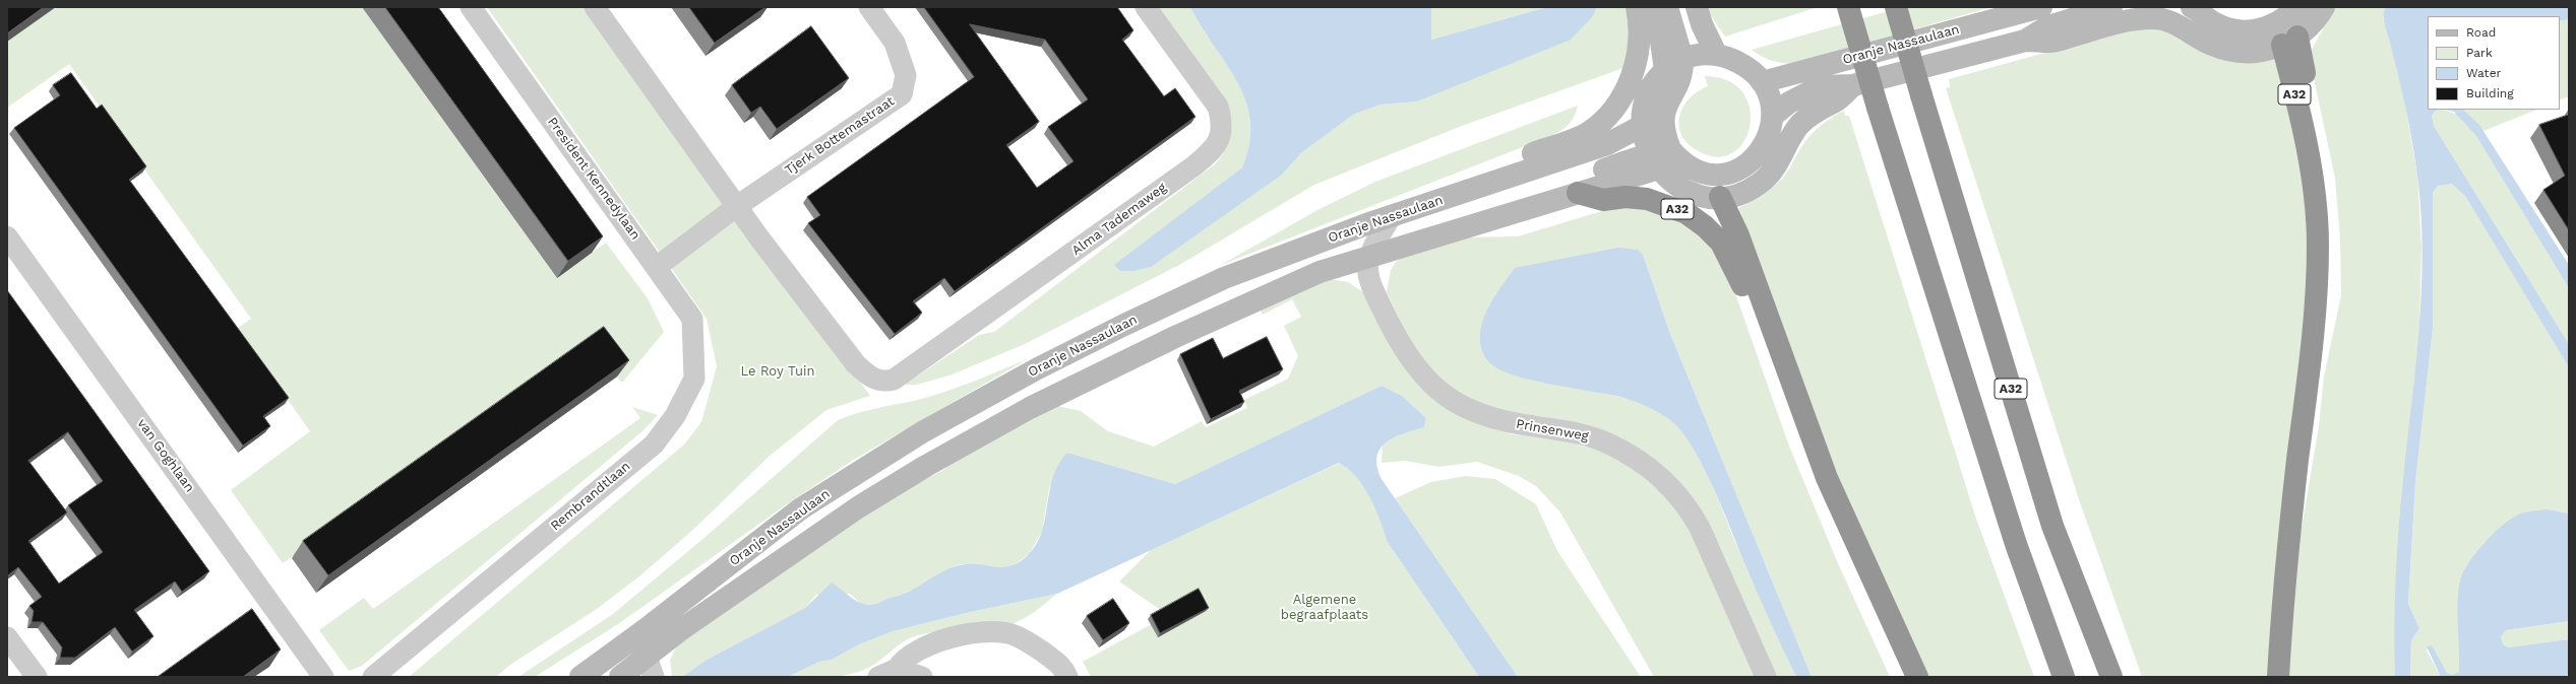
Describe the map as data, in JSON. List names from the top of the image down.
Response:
{
  "streets": {
    "highway": ["A32"],
    "main road": ["Oranje Nassaulaan"],
    "street": [
      "Tjerk Bottemastraat",
      "President Kennedylaan",
      "Alma Tademaweg",
      "Prinsenweg",
      "van Goghlaan",
      "Rembrandtlaan"
    ]
  },
  "crossings": [
    ["Oranje Nassaulaan", "A32"],
    ["Oranje Nassaulaan", "Prinsenweg"],
    ["Tjerk Bottemastraat", "Alma Tademaweg"],
    ["President Kennedylaan", "Rembrandtlaan"]
  ],
  "parks": ["Le Roy Tuin", "Algemene begraafplaats"],
  "legend": [
    "Road",
    "Park",
    "Water",
    "Building"
  ]
}
